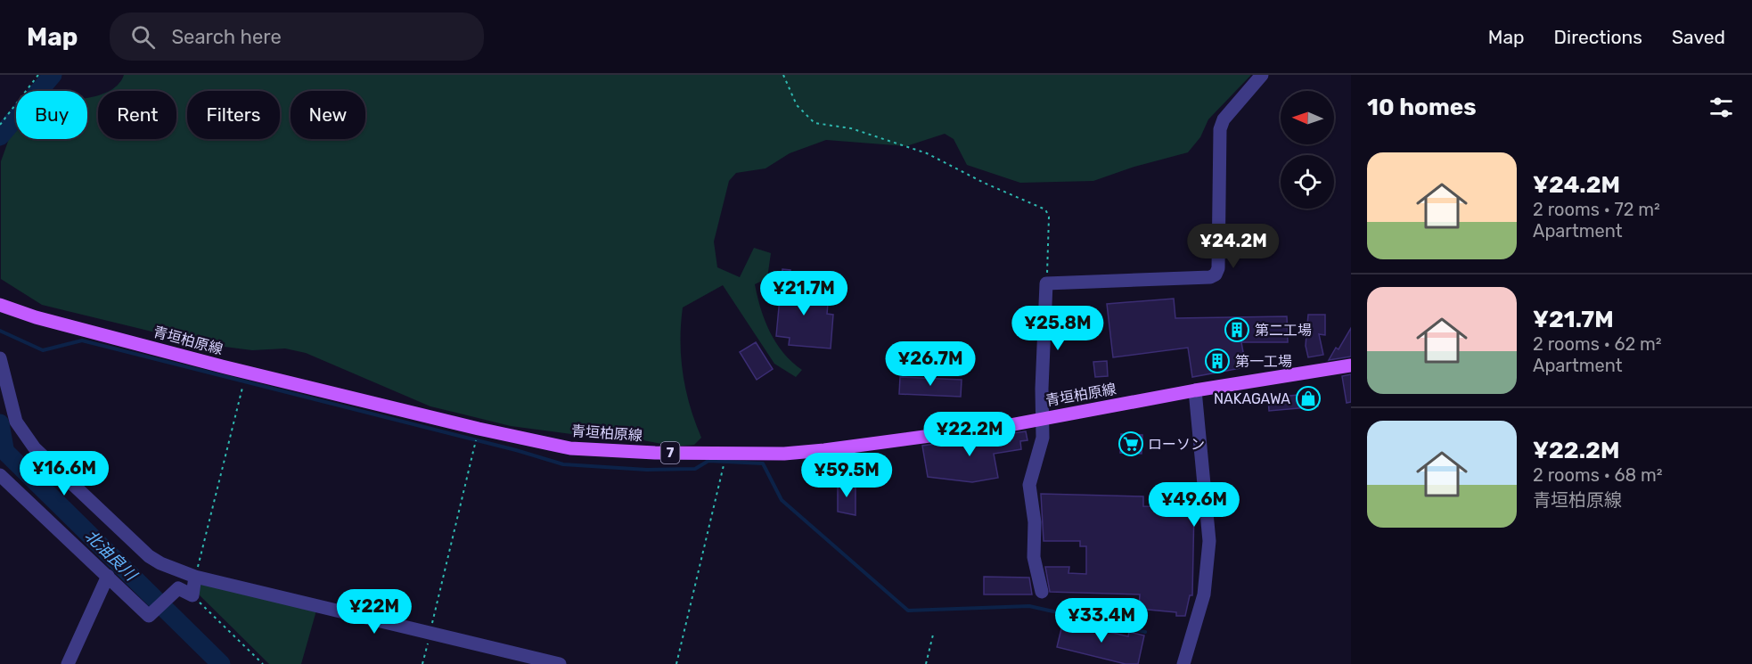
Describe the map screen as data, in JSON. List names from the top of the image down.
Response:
{
  "streets": {
    "main road": ["青垣柏原線", "7"]
  },
  "water": ["北油良川"],
  "places": {
    "building": ["第二工場", "第一工場"],
    "shop": ["NAKAGAWA"],
    "supermarket": ["ローソン"]
  },
  "north": "left",
  "page": {
    "header": "Map",
    "search": "Search here",
    "nav": ["Map", "Directions", "Saved"],
    "heading": "10 homes",
    "chip": [
      "Buy",
      "Rent",
      "Filters",
      "New"
    ],
    "list": [
      {
        "name": "¥24.2M",
        "note": "2 rooms · 72 m² · Apartment"
      },
      {
        "name": "¥21.7M",
        "note": "2 rooms · 62 m² · Apartment"
      },
      {
        "name": "¥22.2M",
        "note": "2 rooms · 68 m² · 青垣柏原線"
      }
    ],
    "price": [
      "¥24.2M",
      "¥21.7M",
      "¥25.8M",
      "¥26.7M",
      "¥22.2M",
      "¥16.6M",
      "¥59.5M",
      "¥49.6M",
      "¥22M",
      "¥33.4M"
    ]
  }
}
